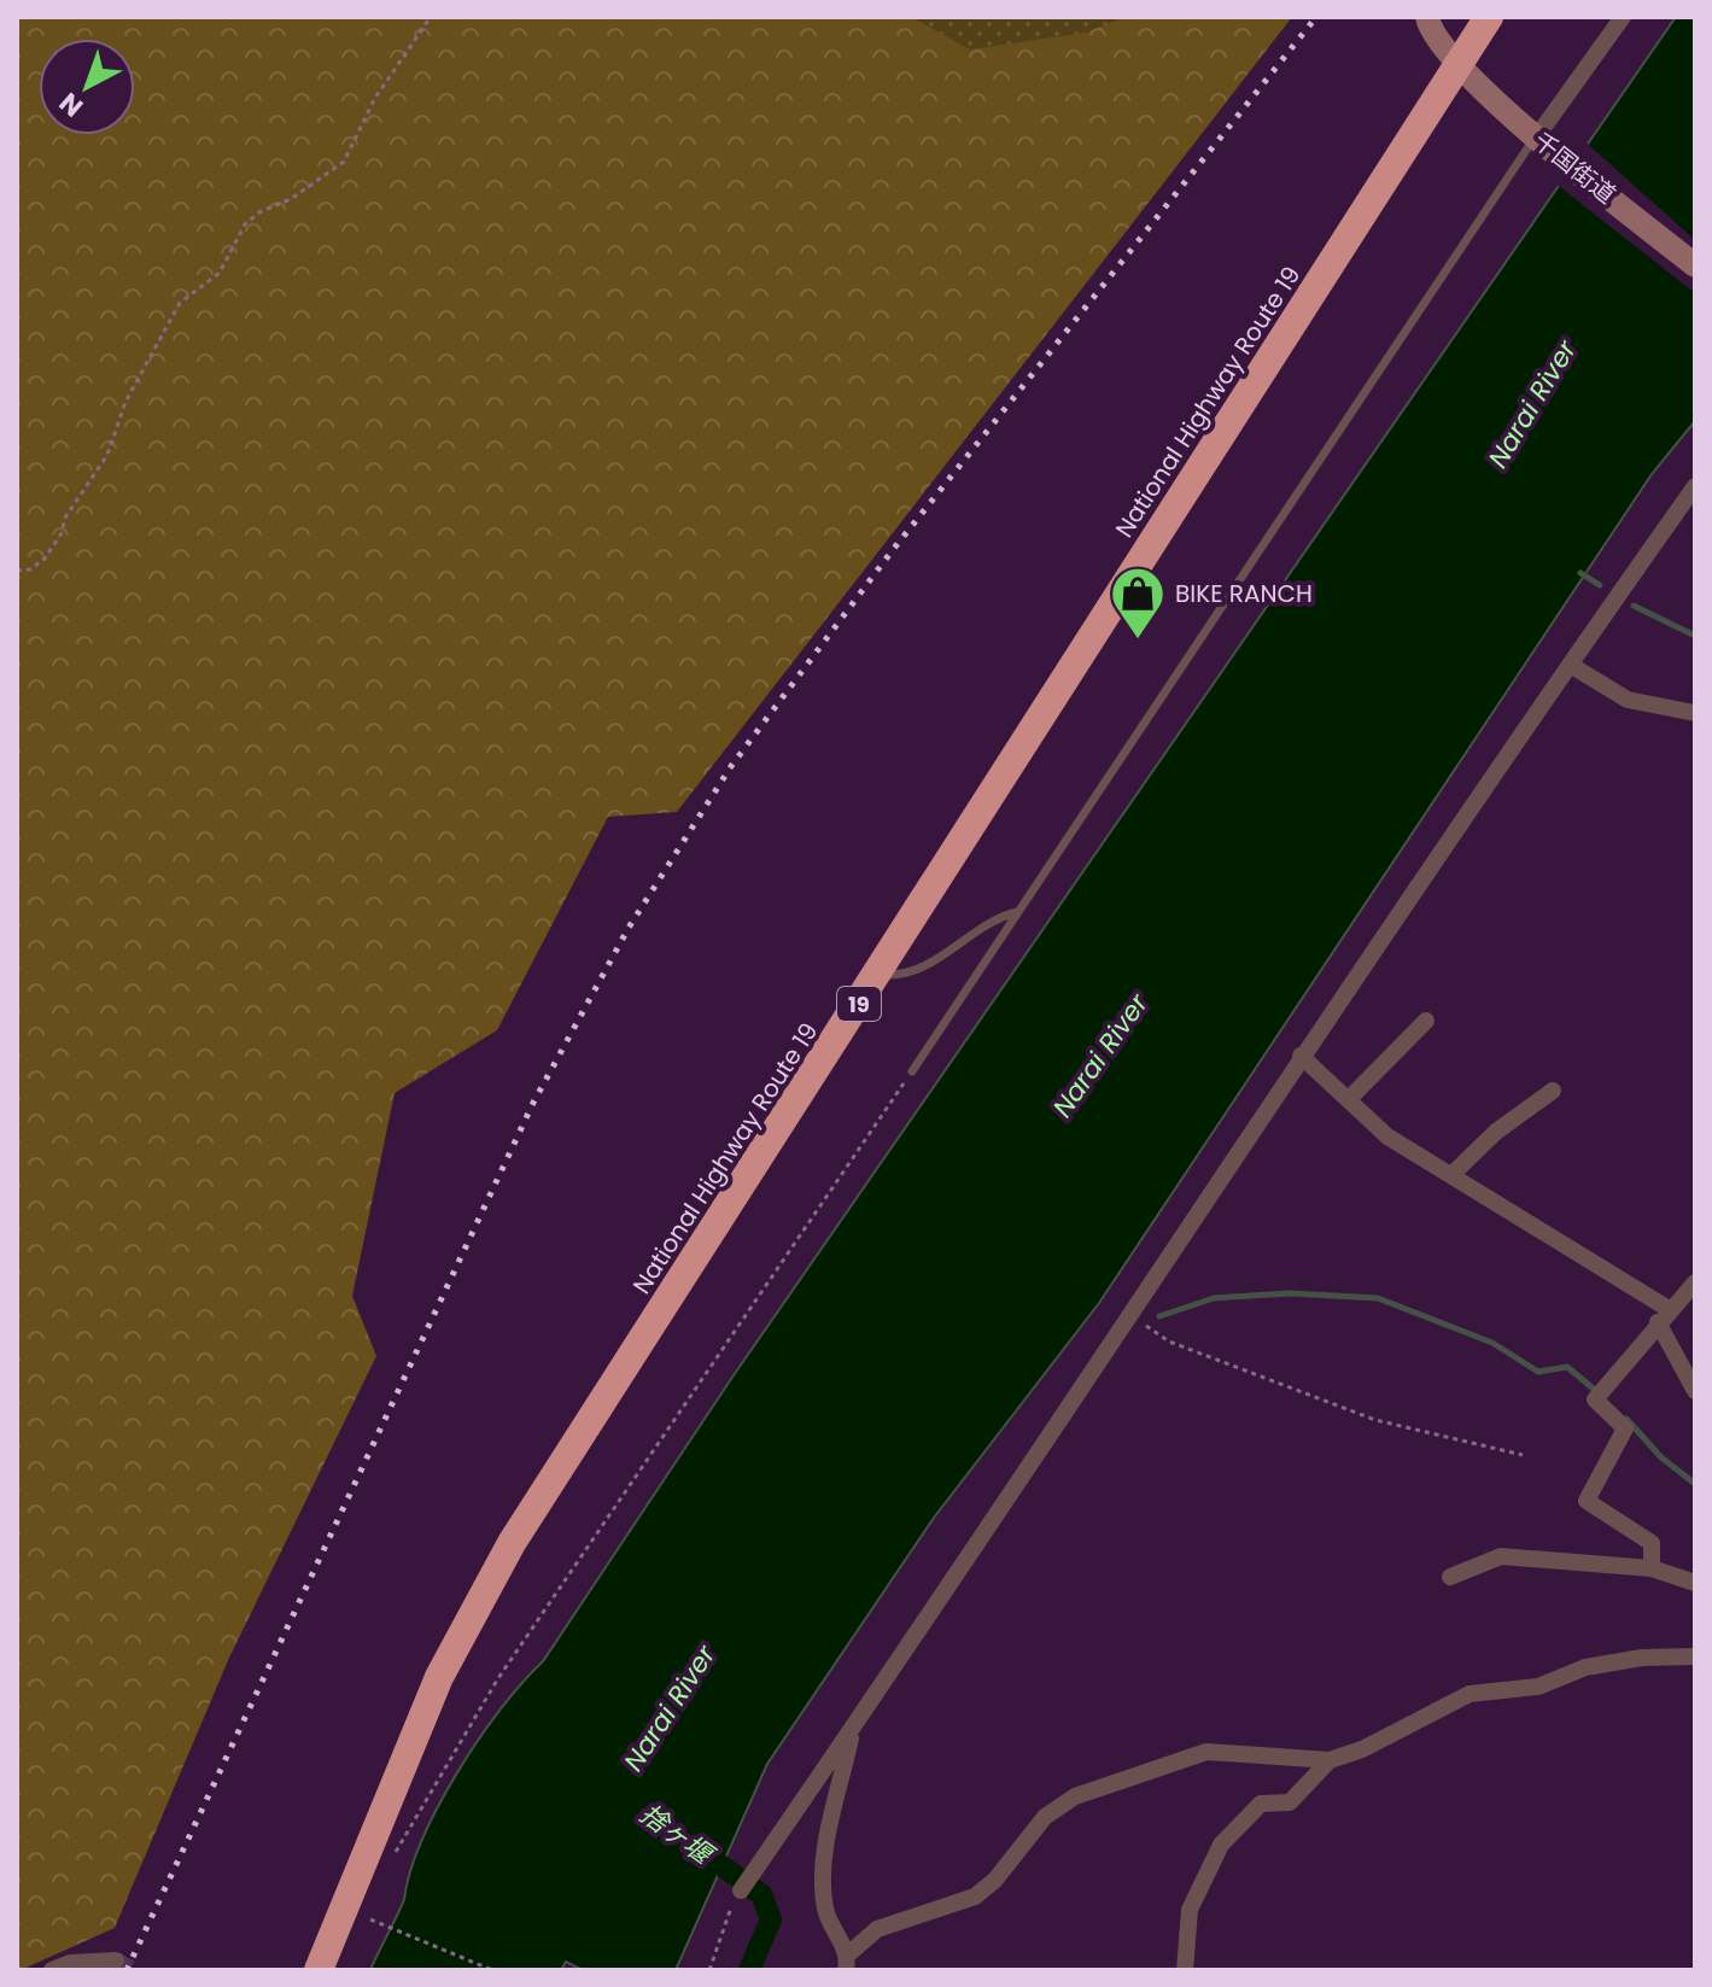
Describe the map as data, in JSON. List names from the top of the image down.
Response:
{
  "streets": {
    "highway": ["National Highway Route 19", "19"],
    "street": ["千国街道"]
  },
  "crossings": [
    ["千国街道", "National Highway Route 19"],
    ["千国街道", "19"],
    ["National Highway Route 19", "19"]
  ],
  "water": ["Narai River", "捨ヶ堰"],
  "places": {
    "shop": ["BIKE RANCH"]
  },
  "north": "bottom left"
}
